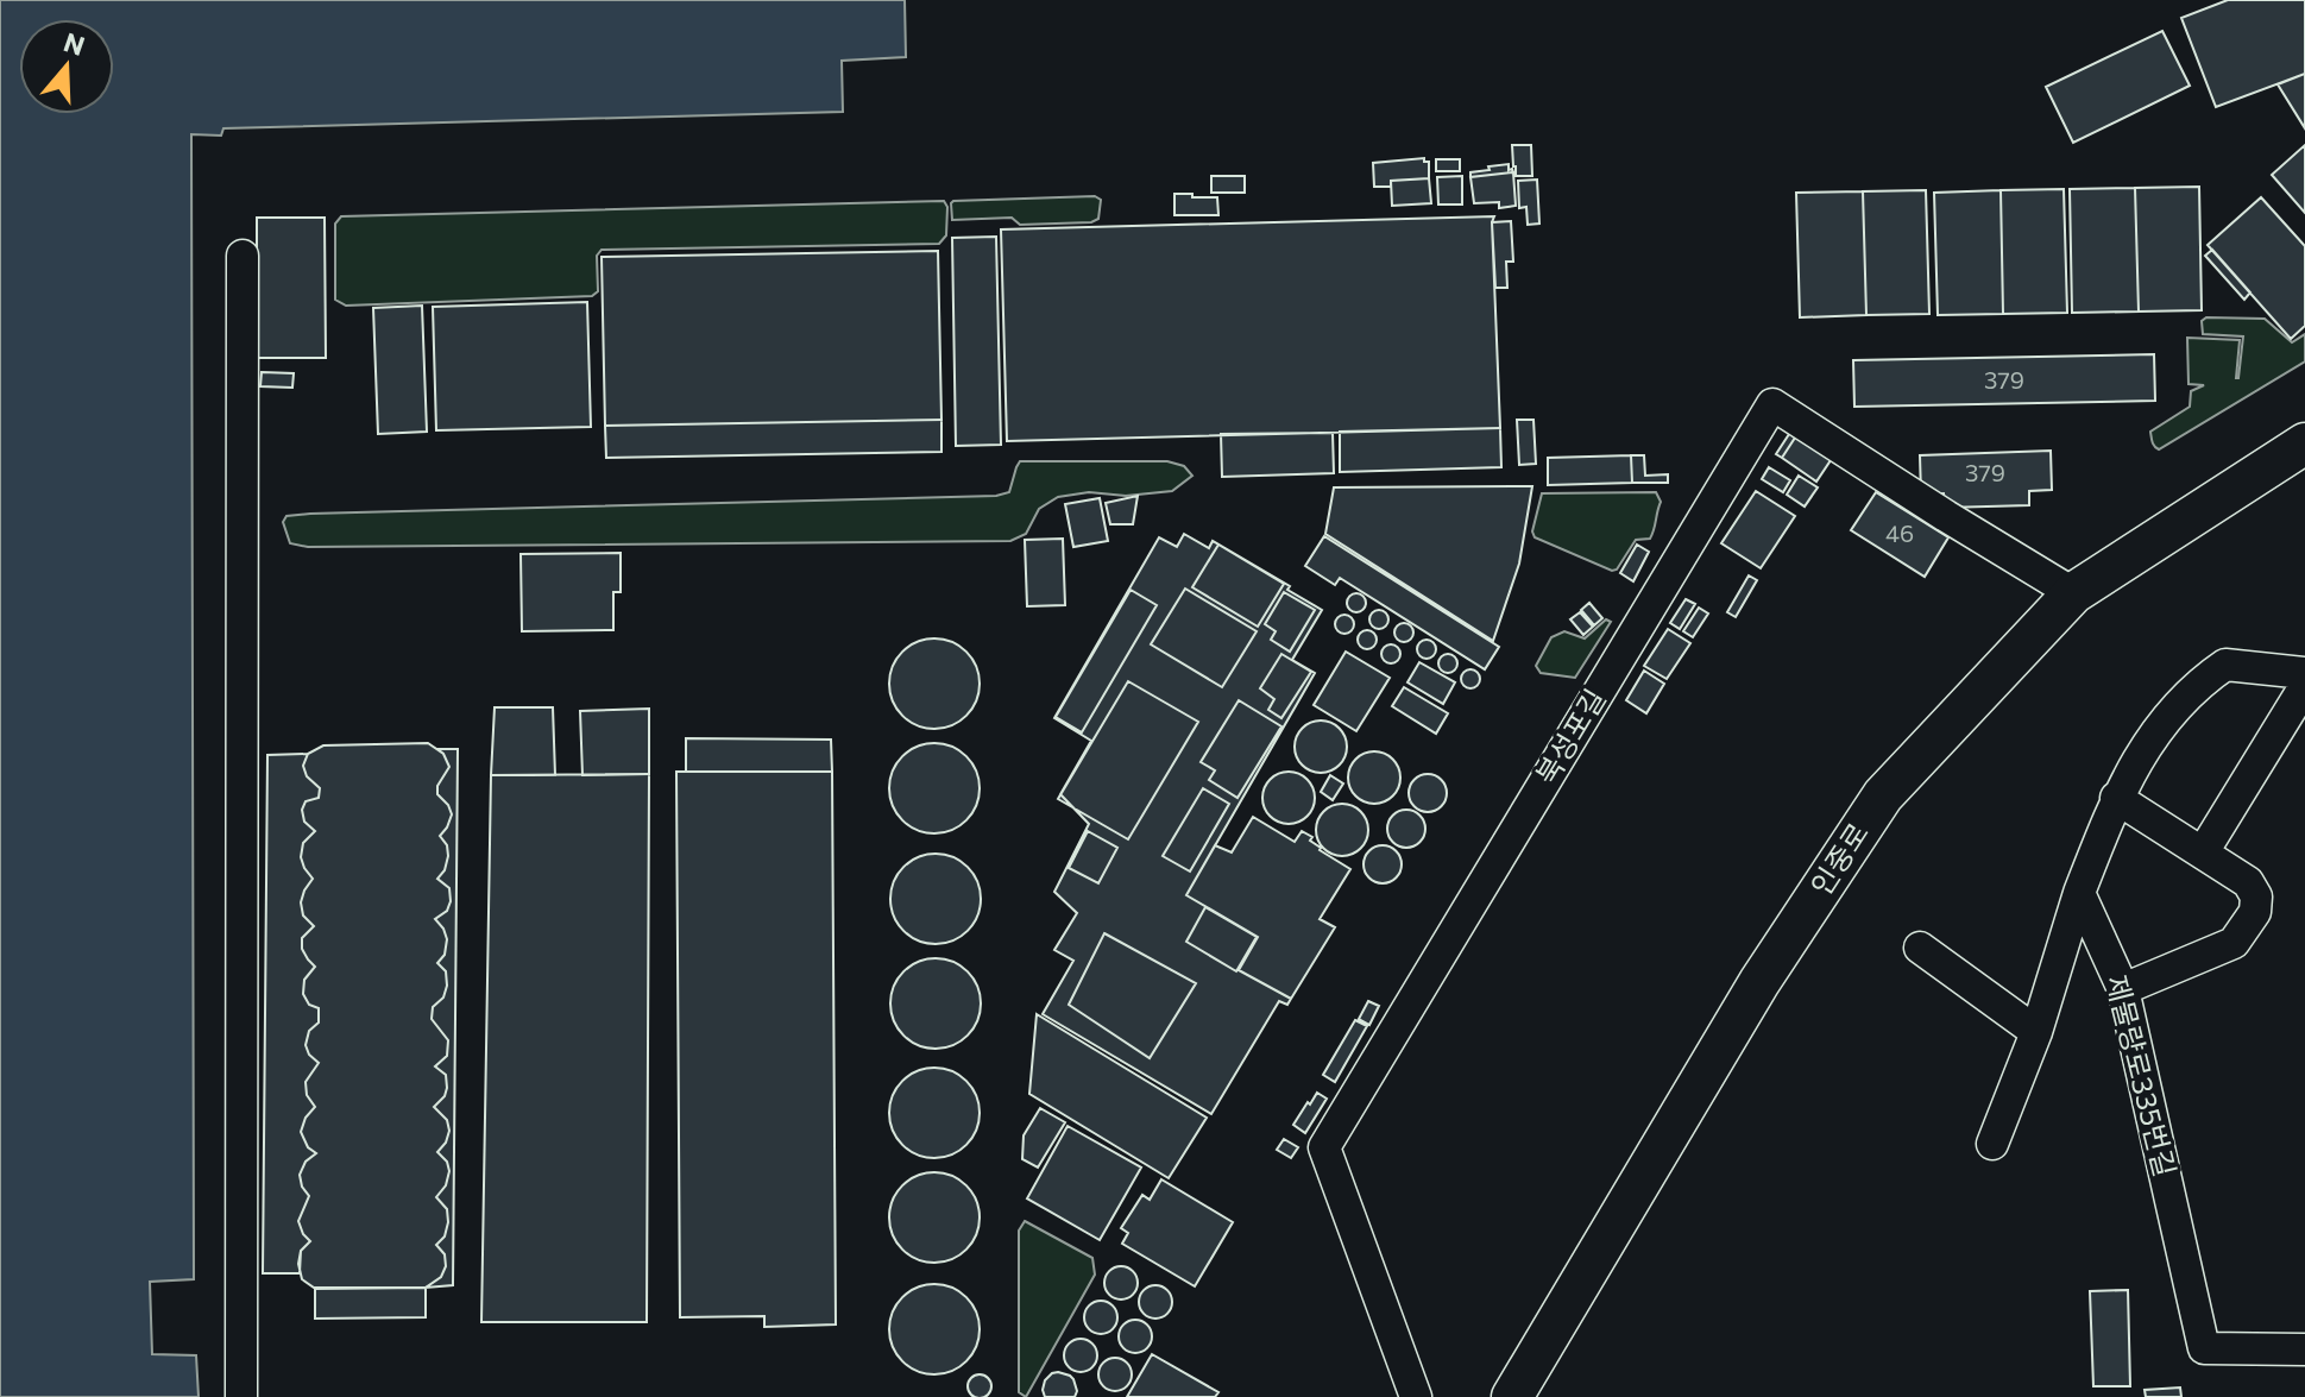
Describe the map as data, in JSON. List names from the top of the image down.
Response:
{
  "streets": {
    "main road": ["인중로"],
    "street": ["북성포길", "제물량로335번길"]
  },
  "crossings": [
    ["북성포길", "인중로"]
  ],
  "house_numbers": ["379", "379", "46"],
  "north": "top"
}
